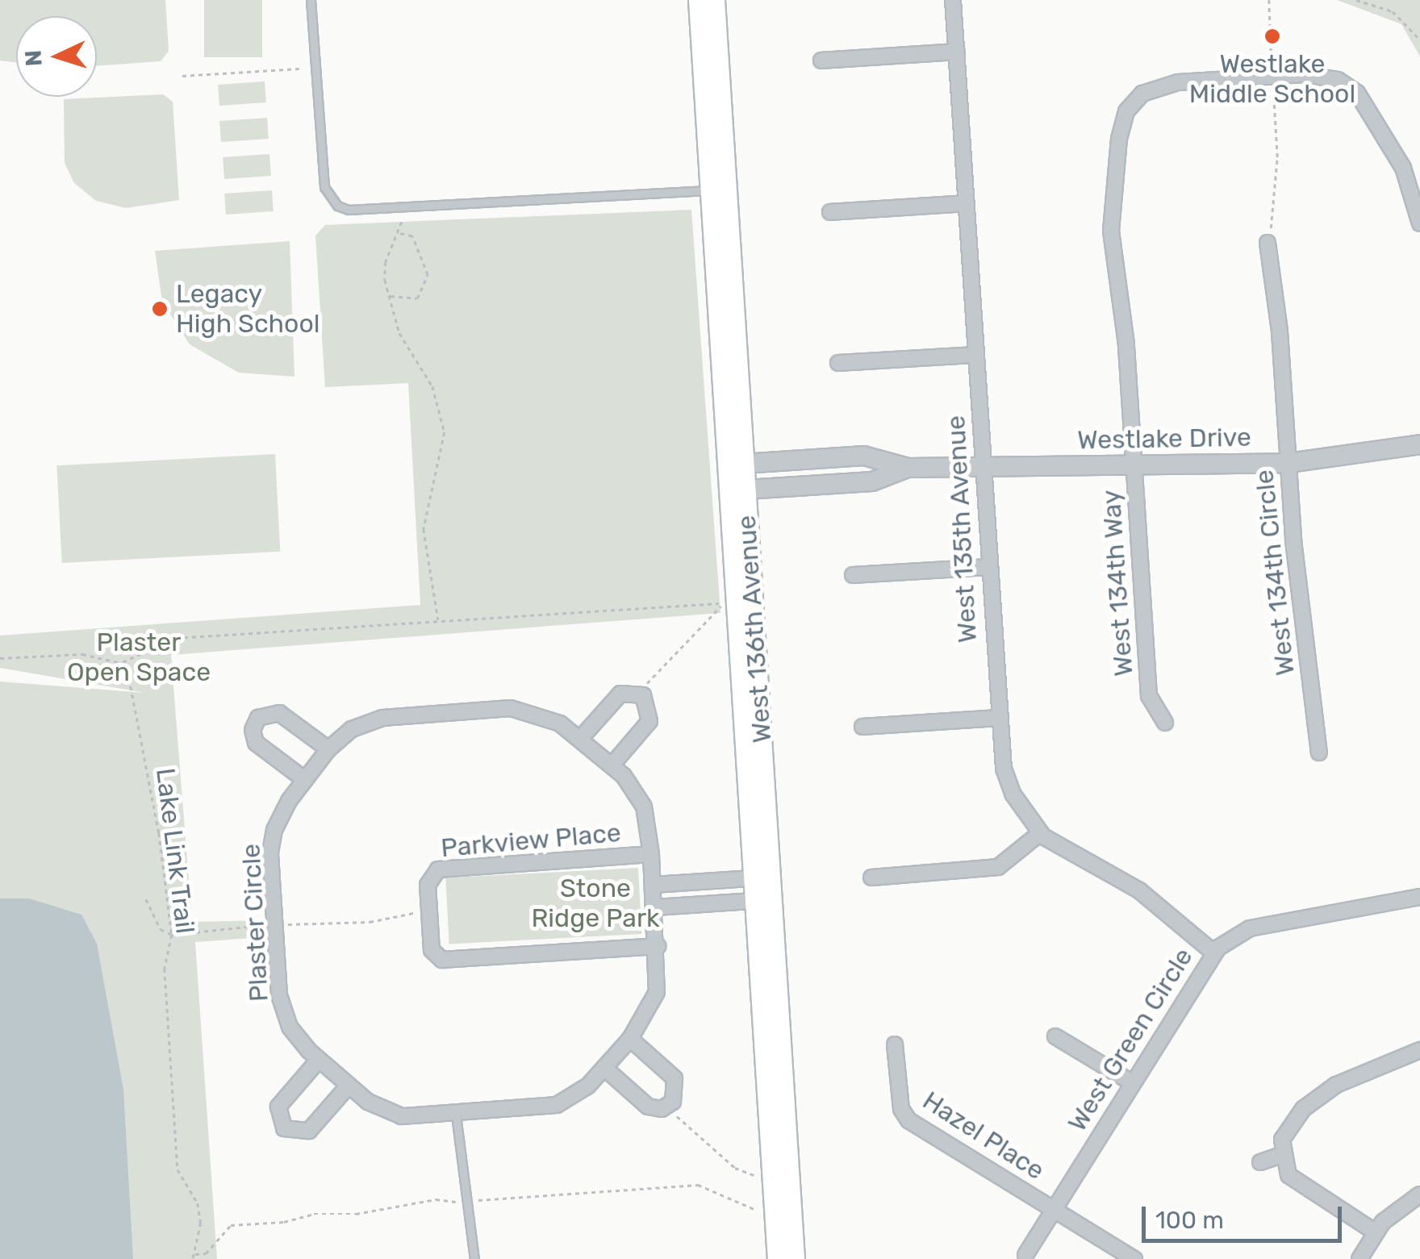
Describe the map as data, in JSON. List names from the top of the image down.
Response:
{
  "streets": {
    "main road": ["West 136th Avenue"],
    "street": [
      "Westlake Drive",
      "West 135th Avenue",
      "West 134th Circle",
      "West 134th Way",
      "Parkview Place",
      "Plaster Circle",
      "West Green Circle",
      "Hazel Place"
    ],
    "path": ["Lake Link Trail"]
  },
  "crossings": [
    ["Westlake Drive", "West 135th Avenue"],
    ["Westlake Drive", "West 134th Circle"],
    ["Westlake Drive", "West 134th Way"],
    ["Westlake Drive", "West 136th Avenue"],
    ["West 135th Avenue", "West Green Circle"],
    ["Parkview Place", "Plaster Circle"],
    ["West Green Circle", "Hazel Place"]
  ],
  "parks": ["Plaster Open Space", "Stone Ridge Park"],
  "places": ["Westlake Middle School", "Legacy High School"],
  "scale_bar": "100 m",
  "north": "left"
}
